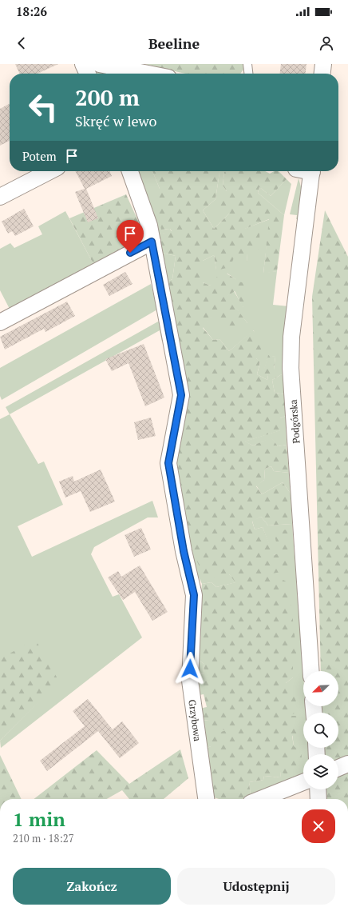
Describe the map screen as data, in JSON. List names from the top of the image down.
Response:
{
  "streets": {
    "street": ["Podgórska", "Grzybowa"]
  },
  "north": "bottom left",
  "page": {
    "status": "18:26",
    "header": "Beeline",
    "turn": ["200 m", "Skręć w lewo"],
    "then": "Potem",
    "heading": ["1 min", "210 m · 18:27"],
    "buttons": ["Zakończ", "Udostępnij"]
  }
}
